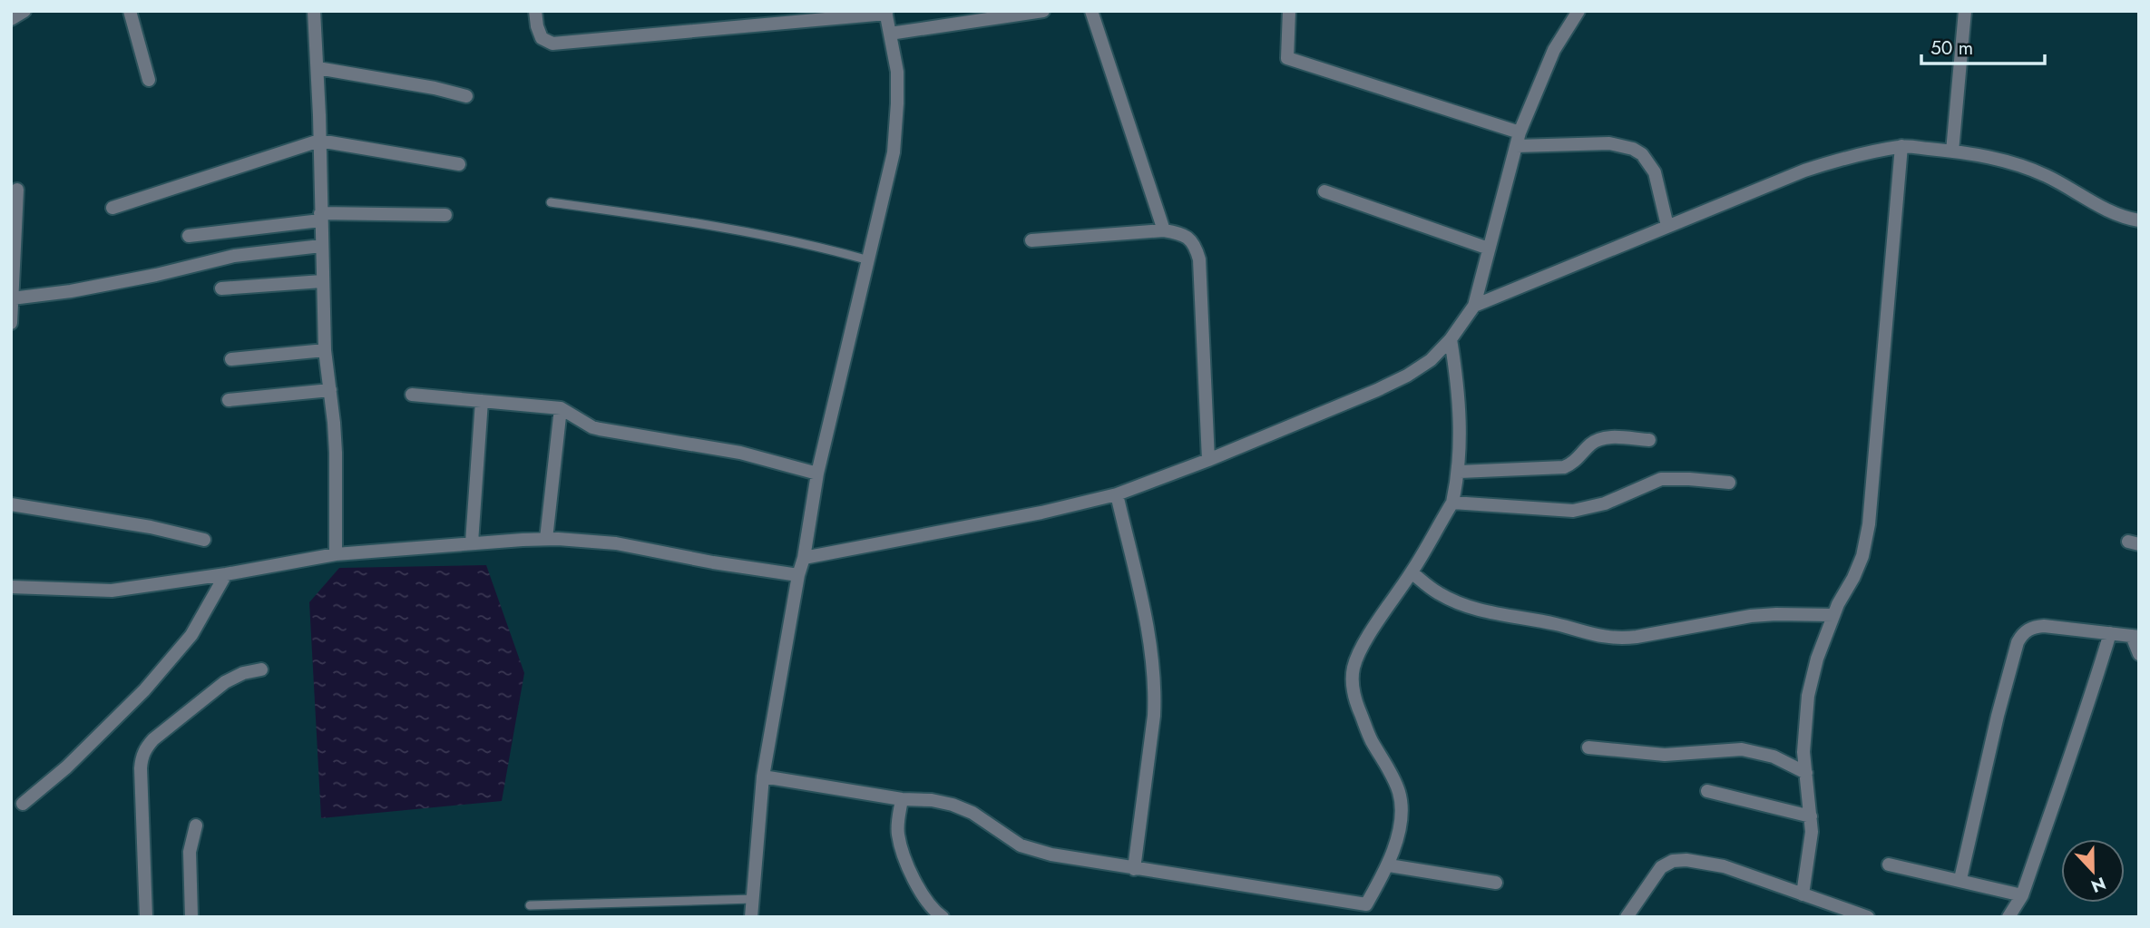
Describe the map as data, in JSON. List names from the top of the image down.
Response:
{
  "scale_bar": "50 m",
  "north": "bottom"
}
